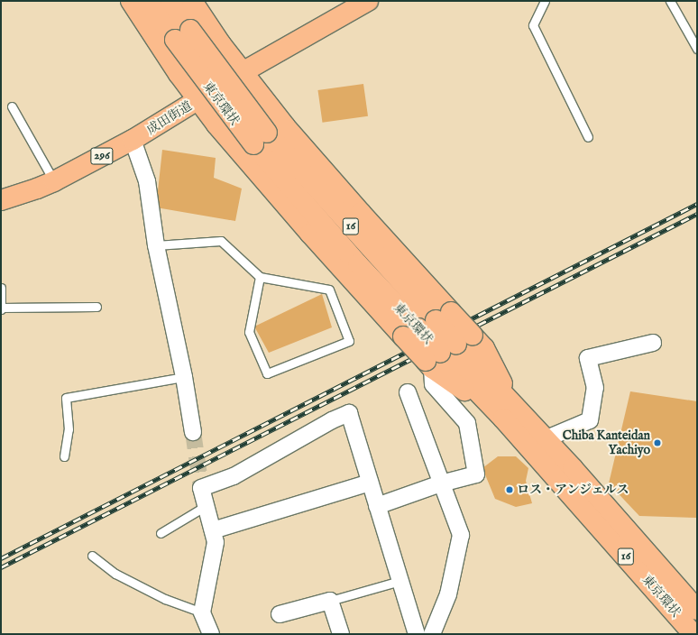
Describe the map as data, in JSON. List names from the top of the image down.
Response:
{
  "streets": {
    "highway": [
      "東京環状",
      "成田街道",
      "296",
      "16"
    ]
  },
  "places": ["Chiba Kanteidan Yachiyo", "ロス・アンジェルス"]
}
